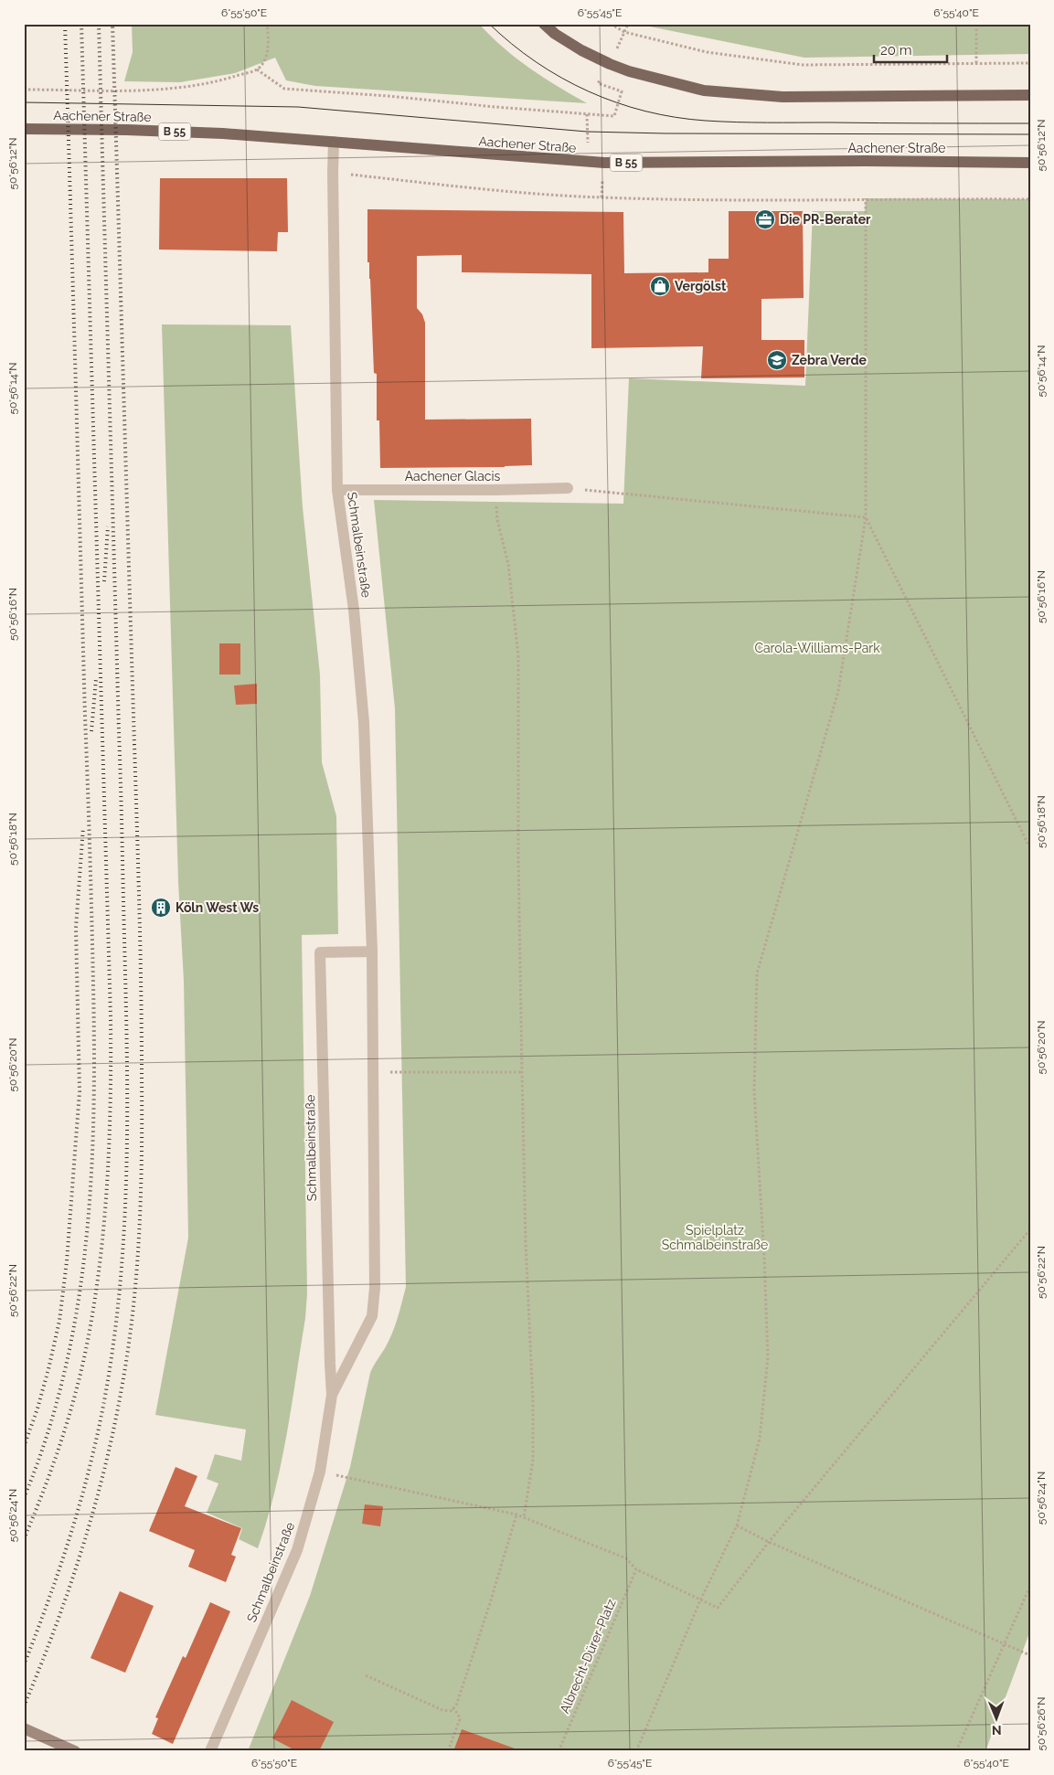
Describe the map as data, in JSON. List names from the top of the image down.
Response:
{
  "streets": {
    "main road": ["Aachener Straße", "B 55"],
    "street": ["Aachener Glacis", "Schmalbeinstraße"],
    "path": ["Albrecht-Dürer-Platz"]
  },
  "crossings": [
    ["Aachener Straße", "Schmalbeinstraße"],
    ["Aachener Glacis", "Schmalbeinstraße"]
  ],
  "parks": ["Carola-Williams-Park", "Spielplatz Schmalbeinstraße"],
  "places": {
    "office": ["Die PR-Berater"],
    "shop": ["Vergölst"],
    "school or university": ["Zebra Verde"],
    "building": ["Köln West Ws"]
  },
  "scale_bar": "20 m",
  "north": "bottom",
  "coordinates": [
    "6°55'50\"E",
    "6°55'45\"E",
    "6°55'40\"E",
    "50°56'12\"N",
    "50°56'14\"N",
    "50°56'16\"N",
    "50°56'18\"N",
    "50°56'20\"N",
    "50°56'22\"N",
    "50°56'24\"N",
    "50°56'26\"N"
  ]
}
